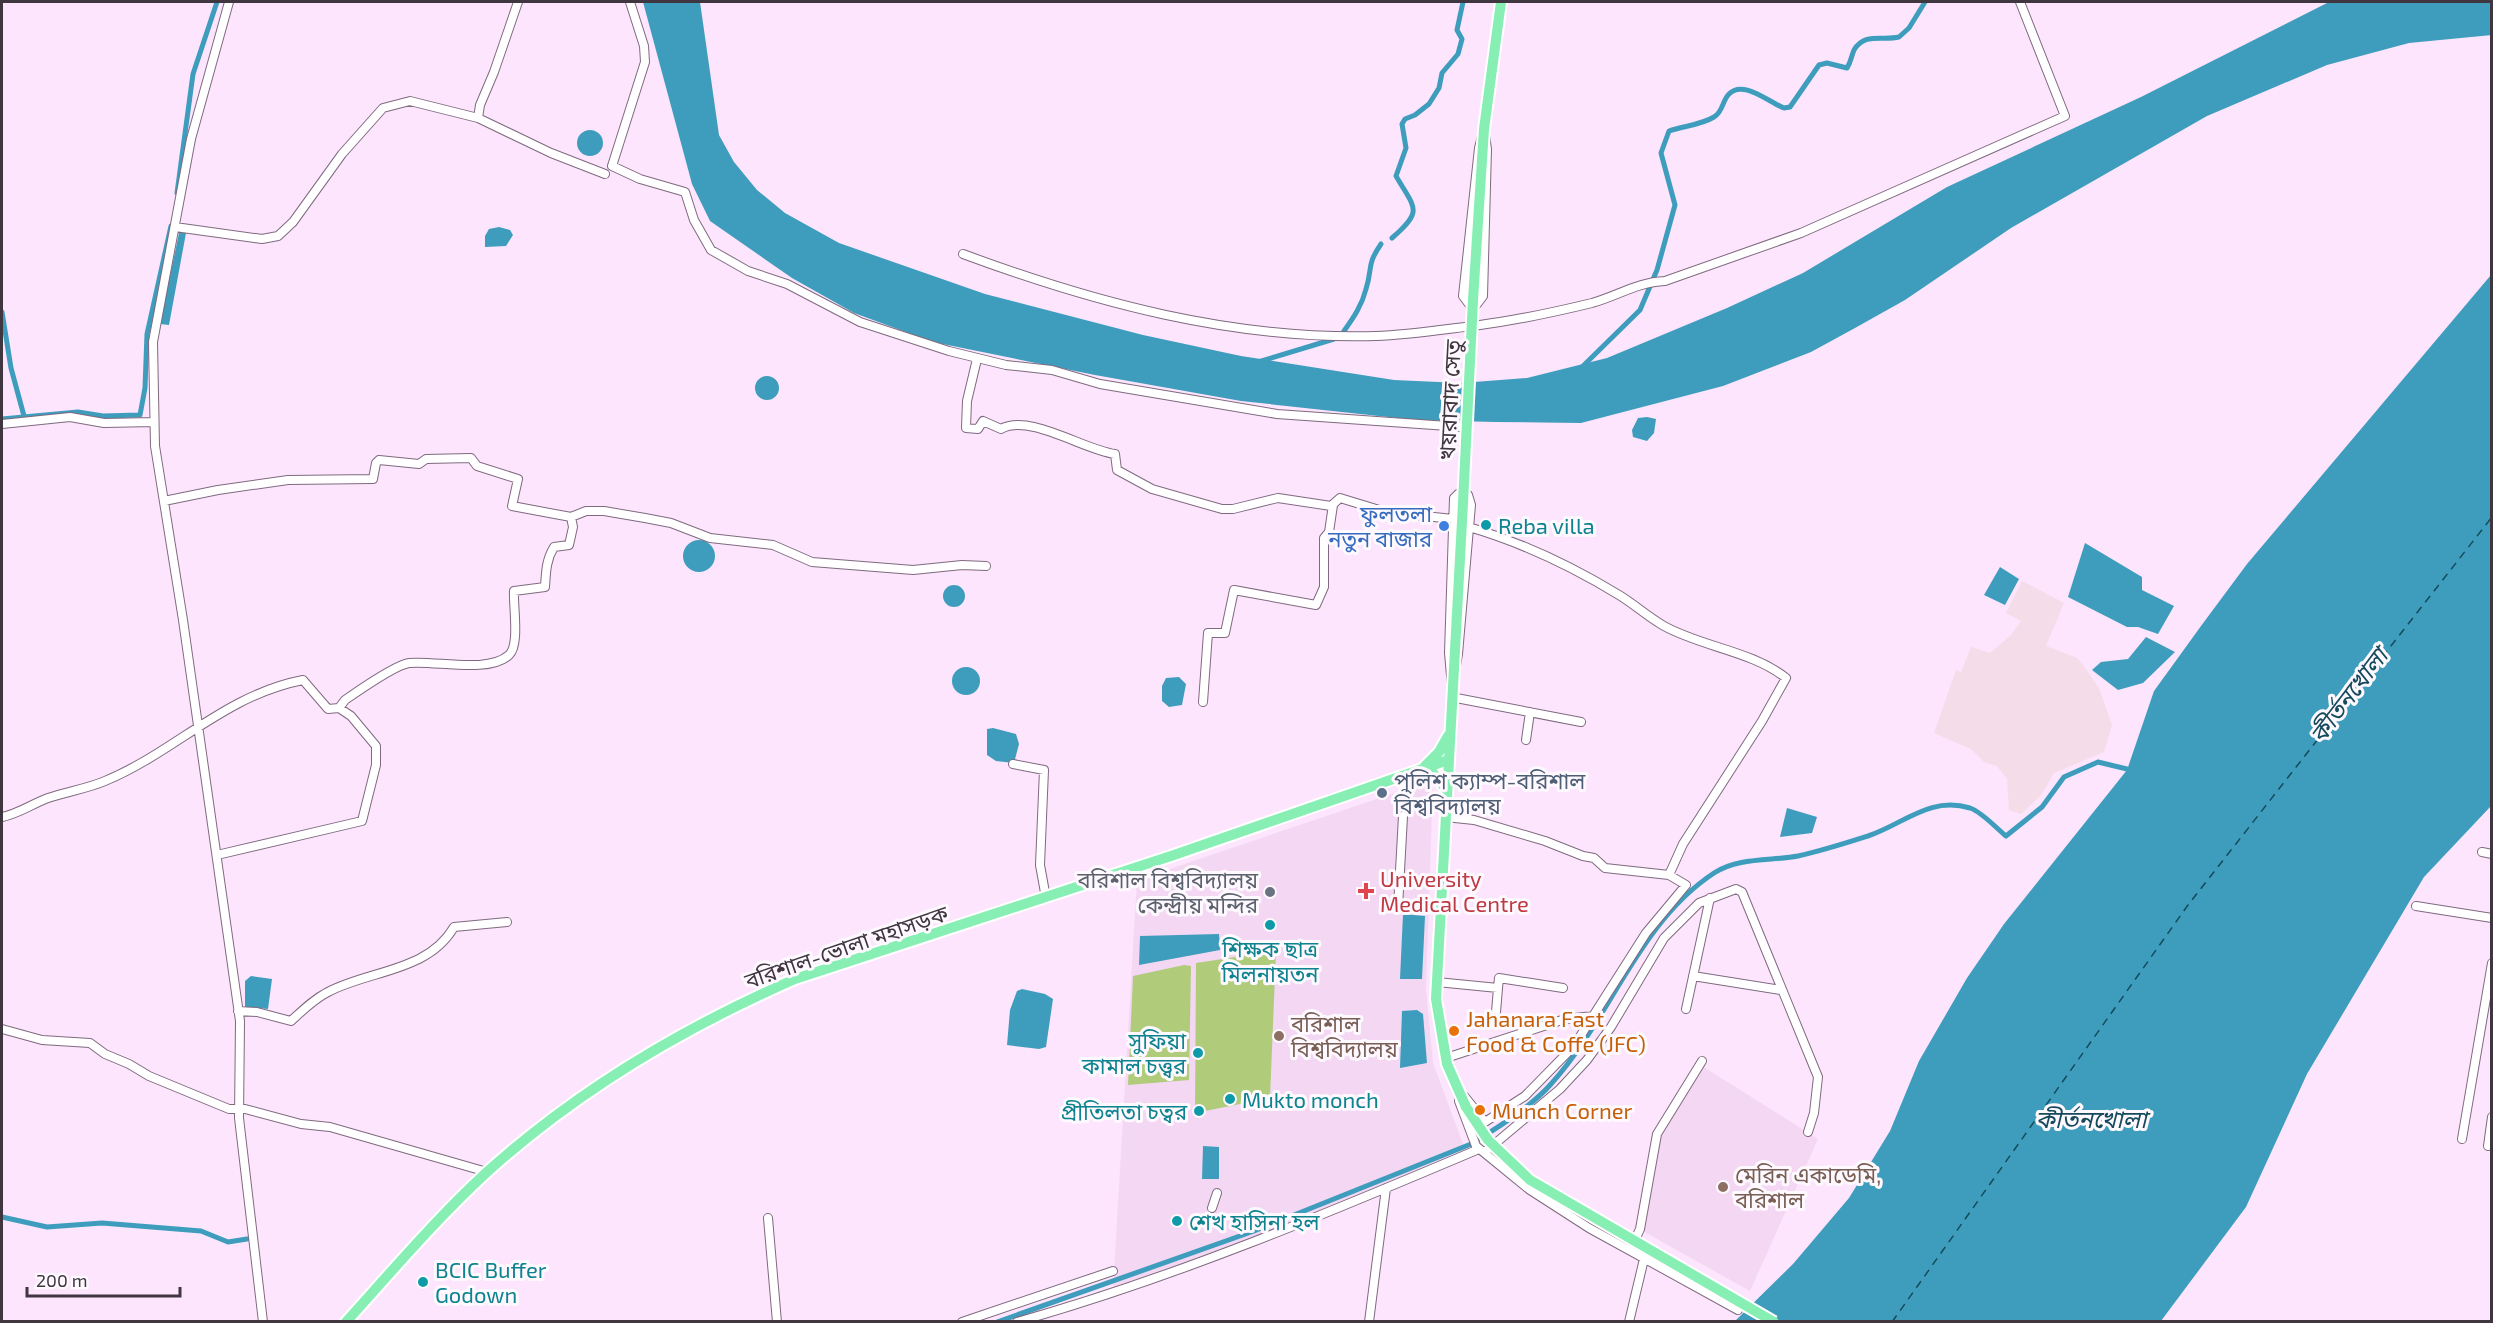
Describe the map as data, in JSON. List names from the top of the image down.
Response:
{
  "streets": {
    "highway": ["খয়রাবাদ সেতু", "বরিশাল-ভোলা মহাসড়ক"]
  },
  "crossings": [
    ["খয়রাবাদ সেতু", "বরিশাল-ভোলা মহাসড়ক"]
  ],
  "water": ["কীর্তনখোলা"],
  "places": {
    "other": [
      "Reba villa",
      "ফুলতলা নতুন বাজার",
      "পুলিশ ক্যাম্প-বরিশাল বিশ্ববিদ্যালয়",
      "বরিশাল বিশ্ববিদ্যালয় কেন্দ্রীয় মন্দির",
      "শিক্ষক ছাত্র মিলনায়তন",
      "Jahanara Fast Food & Coffe (JFC)",
      "বরিশাল বিশ্ববিদ্যালয়",
      "সুফিয়া কামাল চত্ত্বর",
      "Mukto monch",
      "Munch Corner",
      "প্রীতিলতা চত্বর",
      "মেরিন একাডেমি, বরিশাল",
      "শেখ হাসিনা হল",
      "BCIC Buffer Godown"
    ],
    "health": ["University Medical Centre"]
  },
  "scale_bar": "200 m"
}
